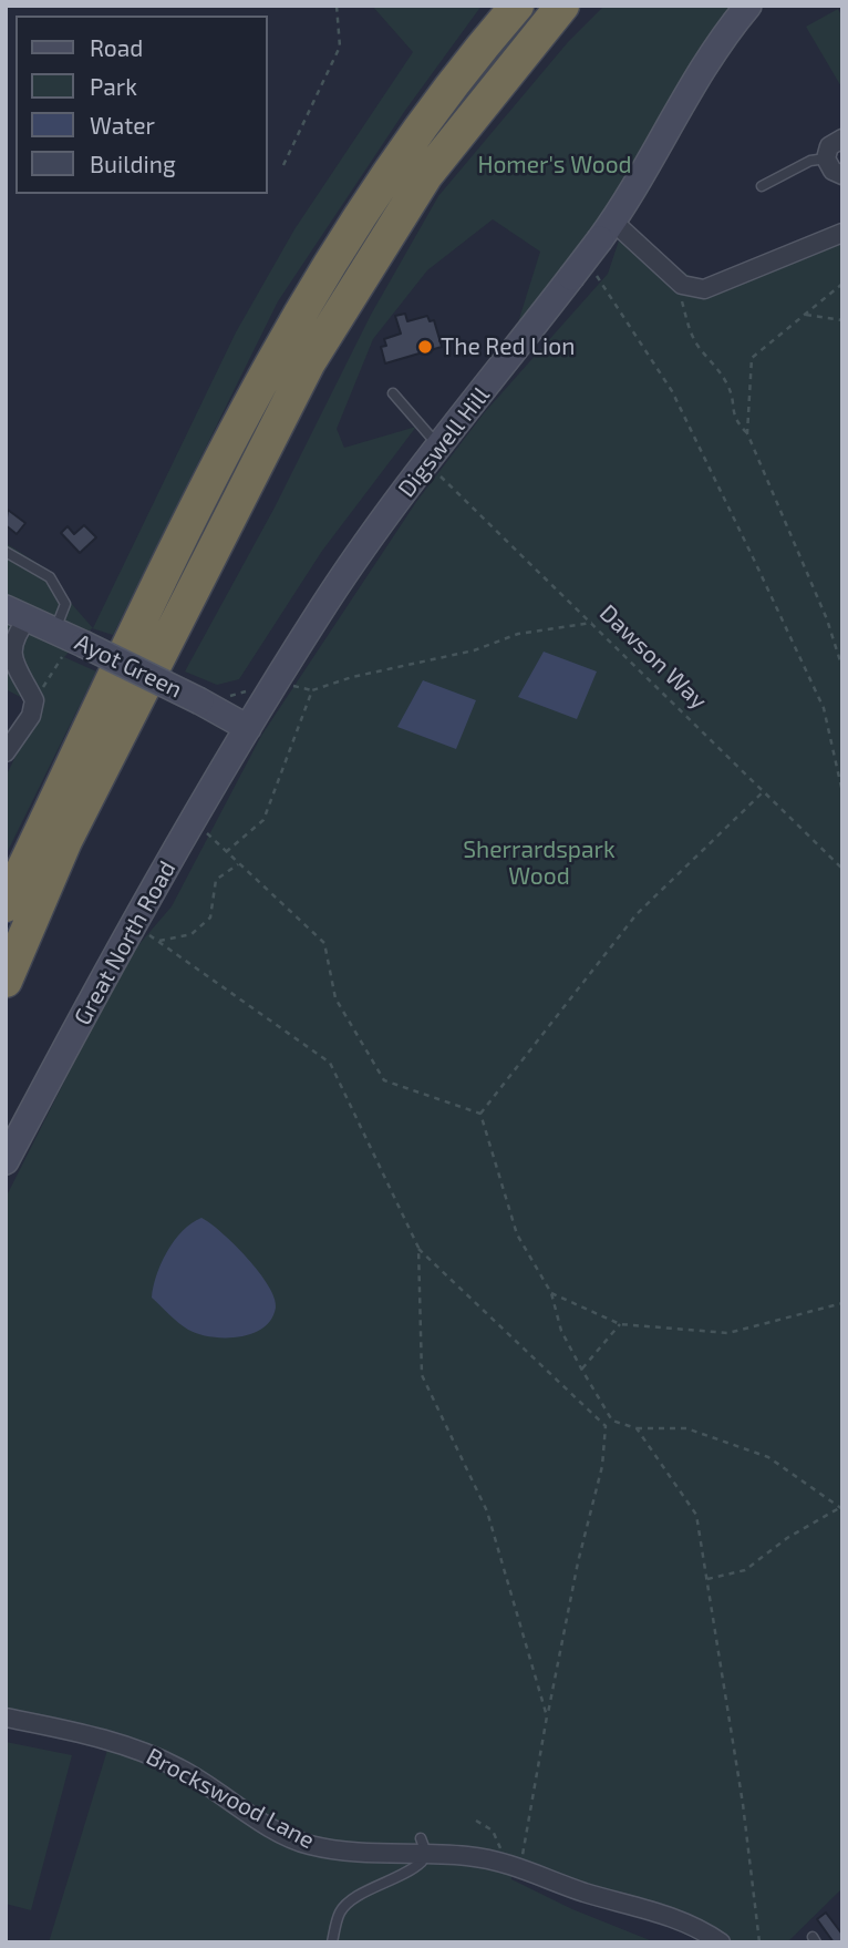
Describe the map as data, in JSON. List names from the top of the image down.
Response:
{
  "streets": {
    "main road": ["Digswell Hill", "Ayot Green", "Great North Road"],
    "street": ["Brockswood Lane"],
    "path": ["Dawson Way"]
  },
  "crossings": [
    ["Digswell Hill", "Ayot Green"],
    ["Digswell Hill", "Great North Road"],
    ["Ayot Green", "Great North Road"]
  ],
  "parks": ["Homer's Wood", "Sherrardspark Wood"],
  "places": ["The Red Lion"],
  "legend": [
    "Road",
    "Park",
    "Water",
    "Building"
  ]
}
